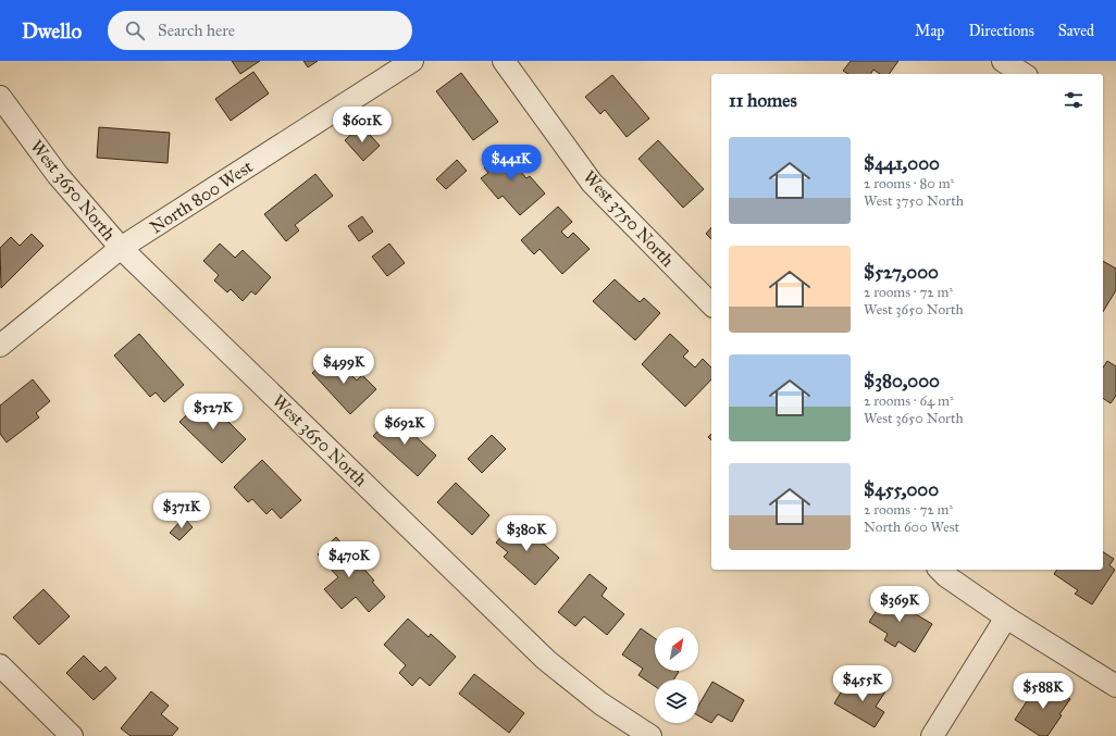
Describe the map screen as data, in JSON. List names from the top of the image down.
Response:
{
  "streets": {
    "street": ["West 3650 North", "North 800 West", "West 3750 North"]
  },
  "crossings": [
    ["West 3650 North", "North 800 West"]
  ],
  "north": "top right",
  "page": {
    "header": "Dwello",
    "search": "Search here",
    "nav": ["Map", "Directions", "Saved"],
    "heading": "11 homes",
    "price": [
      "$601K",
      "$441K",
      "$499K",
      "$527K",
      "$692K",
      "$371K",
      "$380K",
      "$470K",
      "$369K",
      "$455K",
      "$588K"
    ],
    "list": [
      {
        "name": "$441,000",
        "note": "2 rooms · 80 m² · West 3750 North"
      },
      {
        "name": "$527,000",
        "note": "2 rooms · 72 m² · West 3650 North"
      },
      {
        "name": "$380,000",
        "note": "2 rooms · 64 m² · West 3650 North"
      },
      {
        "name": "$455,000",
        "note": "2 rooms · 72 m² · North 600 West"
      }
    ]
  }
}
